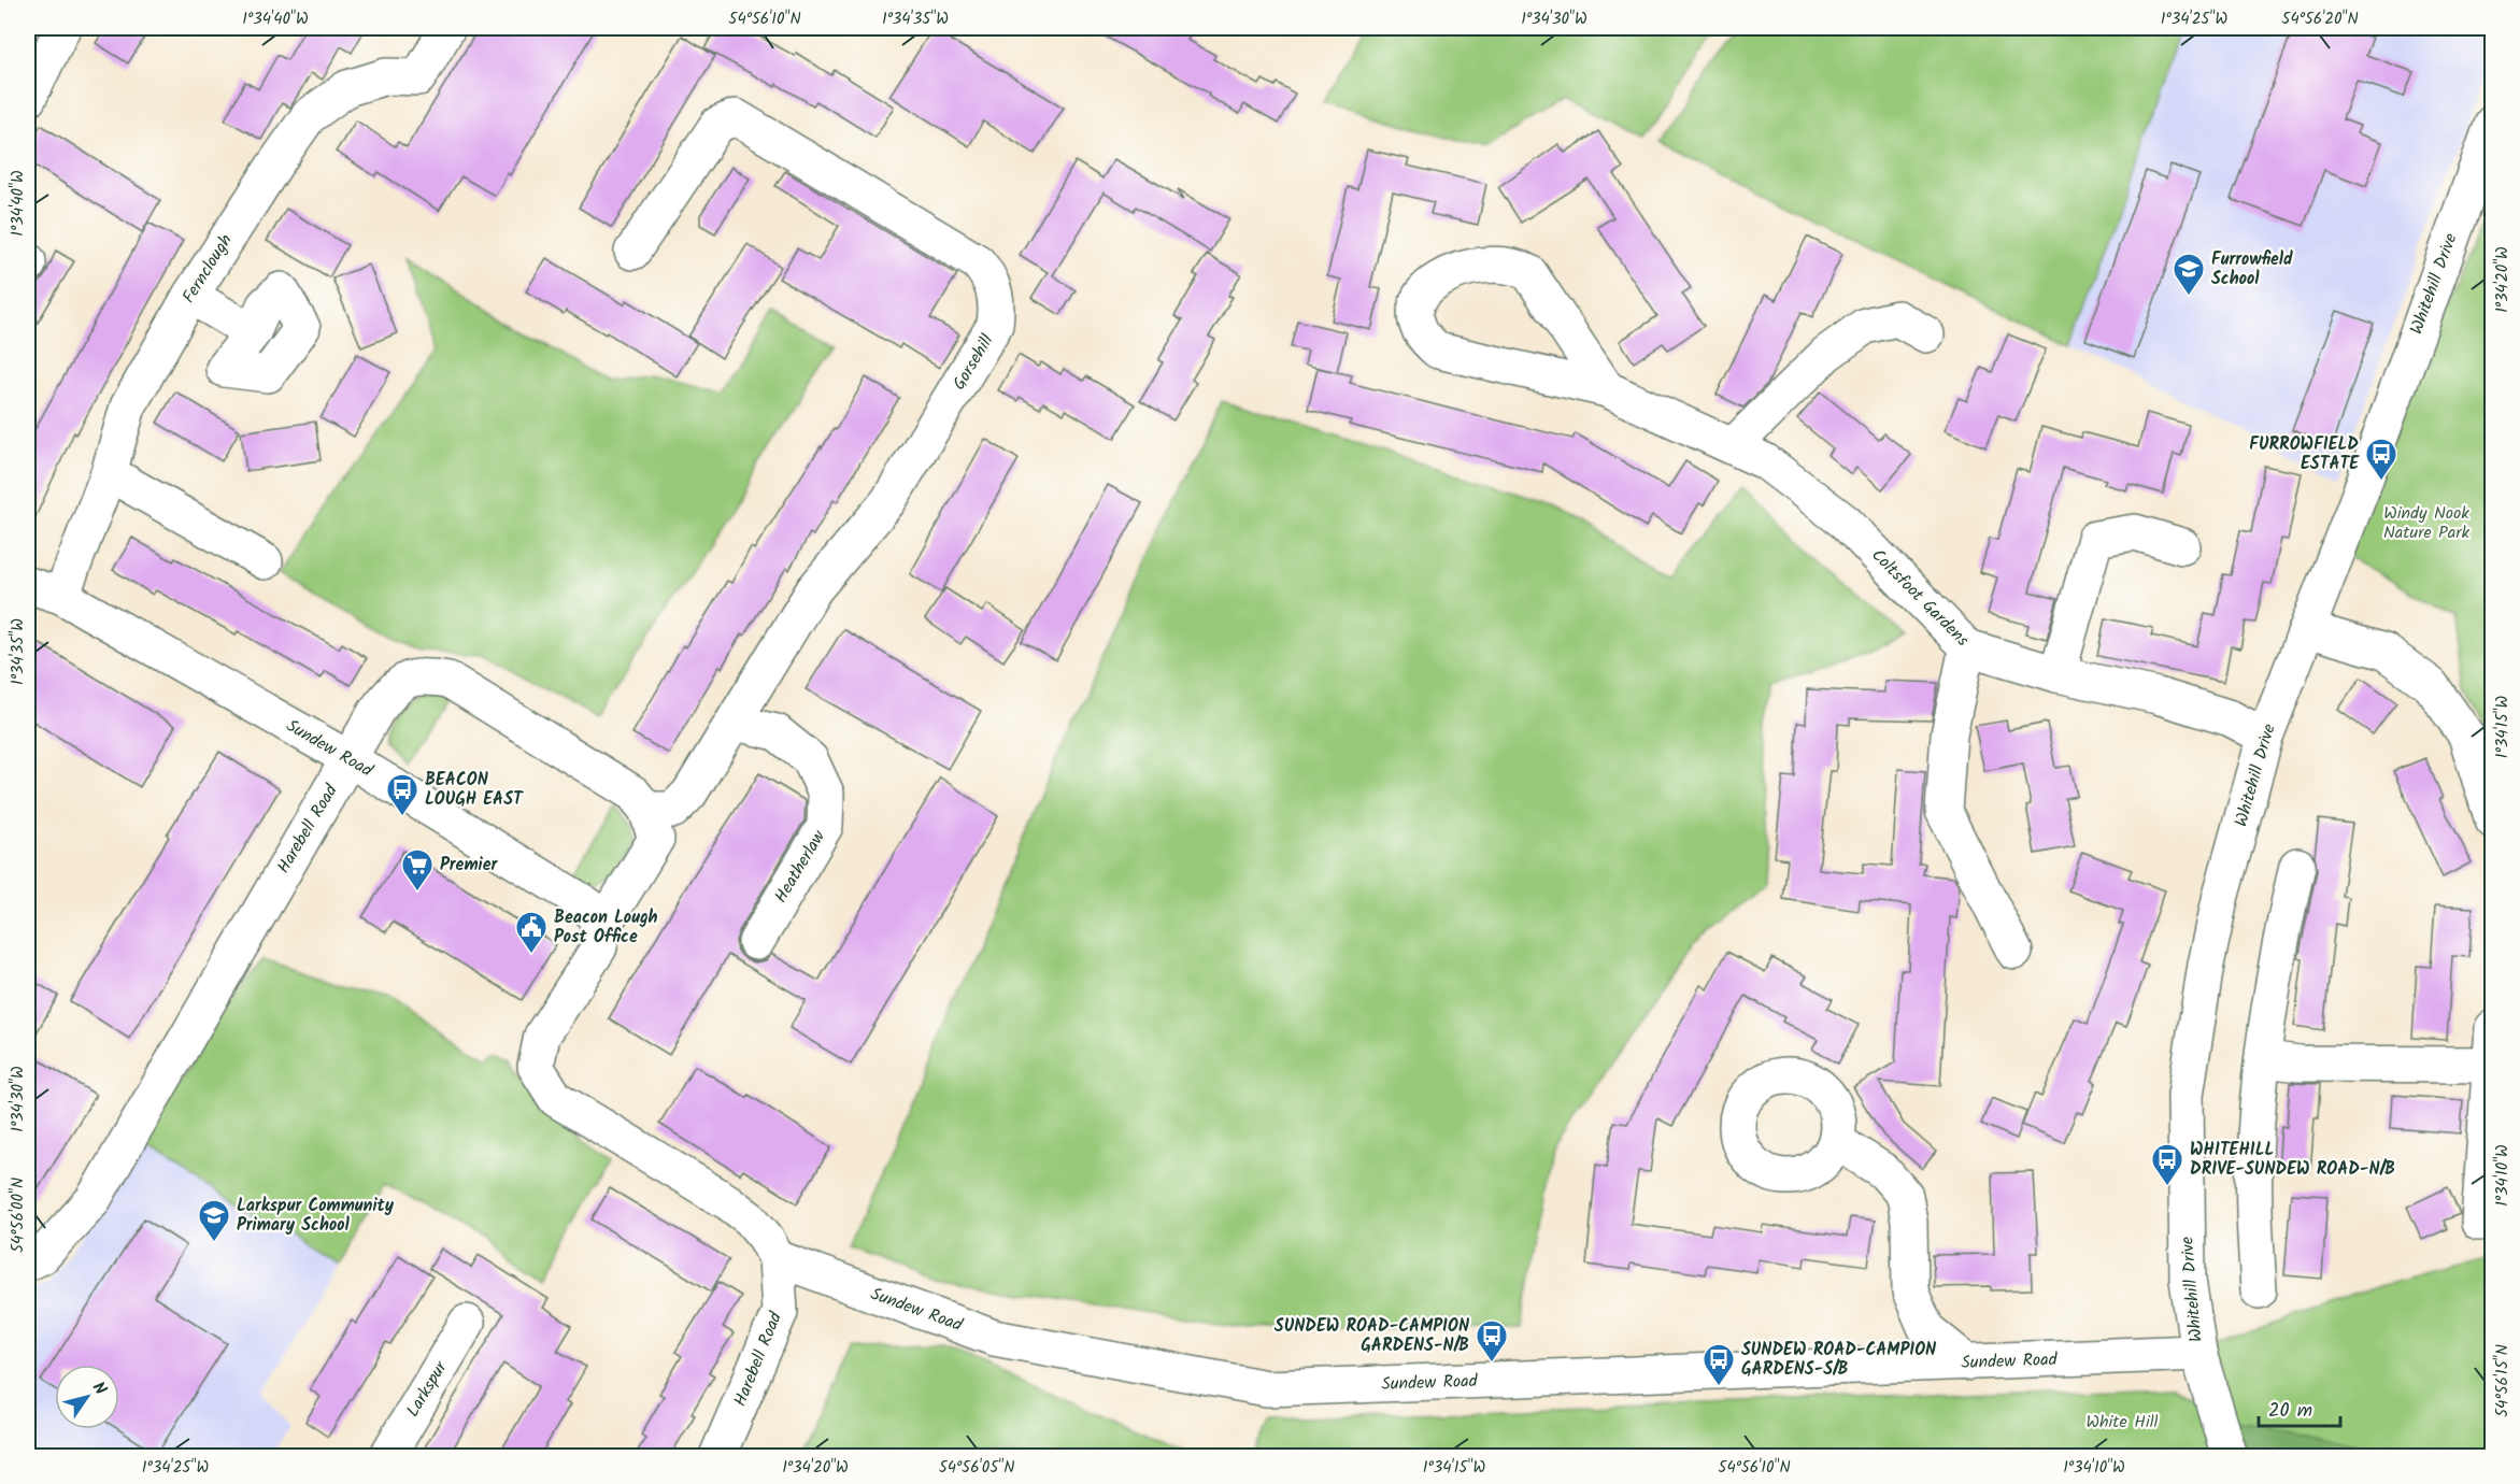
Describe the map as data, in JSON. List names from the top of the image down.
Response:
{
  "streets": {
    "street": [
      "Fernclough",
      "Whitehill Drive",
      "Gorsehill",
      "Coltsfoot Gardens",
      "Sundew Road",
      "Harebell Road",
      "Heatherlaw",
      "Larkspur"
    ]
  },
  "crossings": [
    ["Fernclough", "Sundew Road"],
    ["Whitehill Drive", "Coltsfoot Gardens"],
    ["Whitehill Drive", "Sundew Road"],
    ["Gorsehill", "Harebell Road"],
    ["Gorsehill", "Heatherlaw"],
    ["Sundew Road", "Harebell Road"]
  ],
  "parks": ["Windy Nook Nature Park", "White Hill"],
  "places": {
    "school or university": ["Furrowfield School", "Larkspur Community Primary School"],
    "bus stop": [
      "FURROWFIELD ESTATE",
      "BEACON LOUGH EAST",
      "WHITEHILL DRIVE-SUNDEW ROAD-N/B",
      "SUNDEW ROAD-CAMPION GARDENS-N/B",
      "SUNDEW ROAD-CAMPION GARDENS-S/B"
    ],
    "supermarket": ["Premier"],
    "public building": ["Beacon Lough Post Office"]
  },
  "scale_bar": "20 m",
  "north": "top right",
  "coordinates": [
    "1°34'40\"W",
    "54°56'10\"N",
    "1°34'35\"W",
    "1°34'30\"W",
    "1°34'25\"W",
    "54°56'20\"N",
    "1°34'20\"W",
    "1°34'15\"W",
    "1°34'10\"W",
    "54°56'00\"N",
    "54°56'15\"N",
    "54°56'05\"N"
  ]
}
